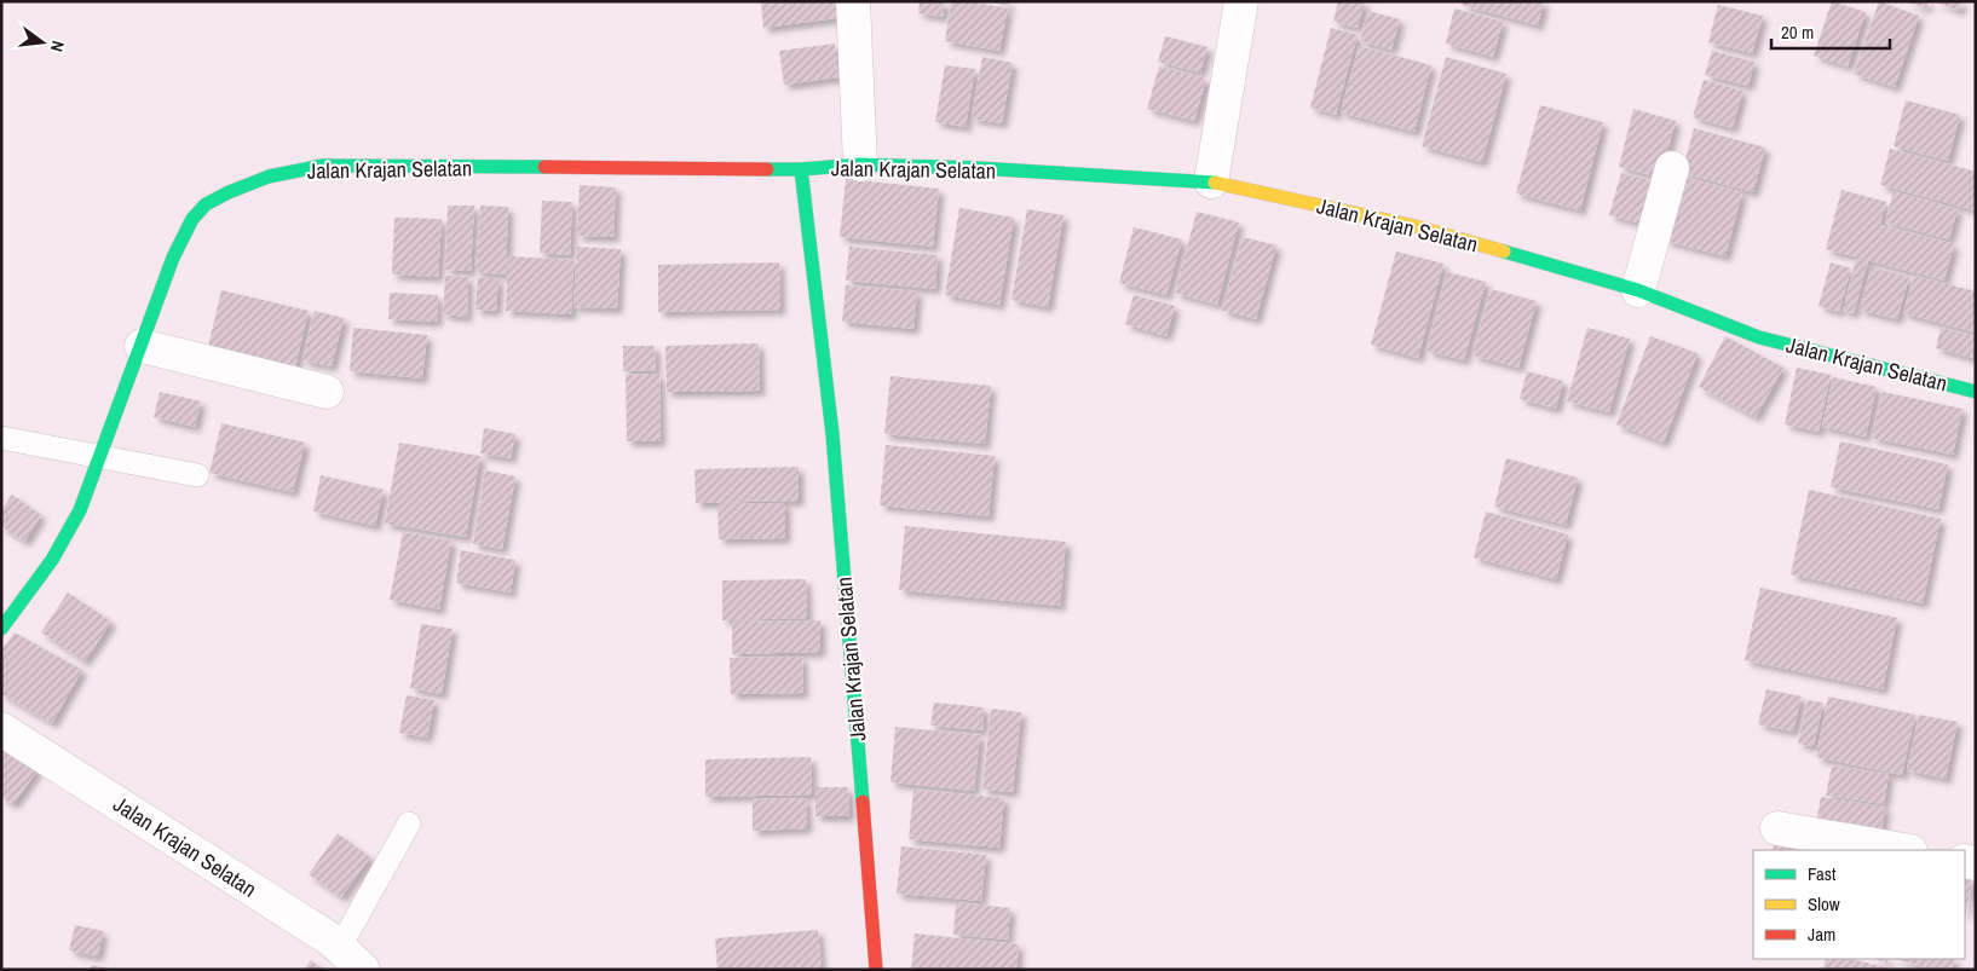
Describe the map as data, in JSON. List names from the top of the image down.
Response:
{
  "streets": {
    "street": ["Jalan Krajan Selatan"]
  },
  "legend": ["Fast", "Slow", "Jam"],
  "scale_bar": "20 m",
  "north": "right"
}
